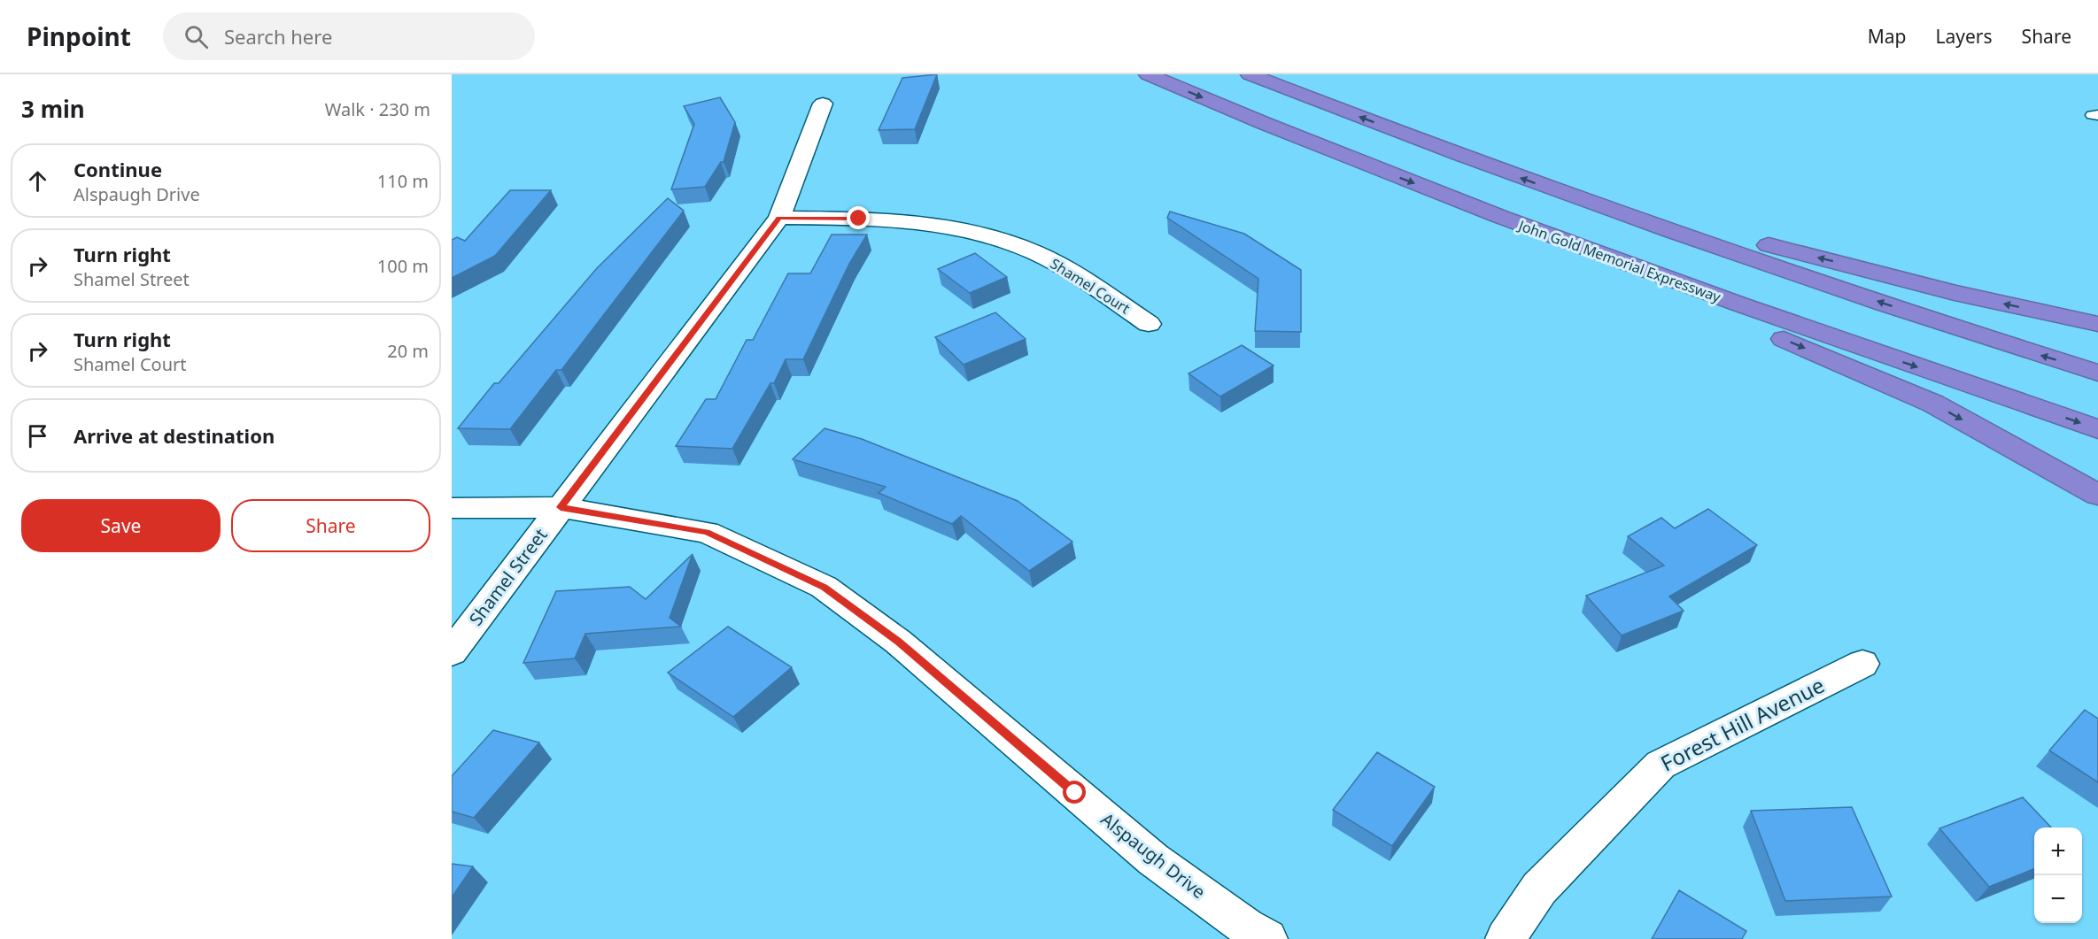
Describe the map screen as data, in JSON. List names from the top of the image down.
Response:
{
  "streets": {
    "highway": ["John Gold Memorial Expressway"],
    "street": [
      "Shamel Court",
      "Shamel Street",
      "Forest Hill Avenue",
      "Alspaugh Drive"
    ]
  },
  "crossings": [
    ["Shamel Court", "Shamel Street"],
    ["Shamel Street", "Alspaugh Drive"]
  ],
  "page": {
    "header": "Pinpoint",
    "search": "Search here",
    "nav": ["Map", "Layers", "Share"],
    "heading": ["3 min", "Walk · 230 m"],
    "list": [
      ["Continue", "Alspaugh Drive", "110 m"],
      ["Turn right", "Shamel Street", "100 m"],
      ["Turn right", "Shamel Court", "20 m"],
      "Arrive at destination"
    ],
    "buttons": ["Save", "Share"],
    "map_buttons": ["+", "−"]
  }
}
